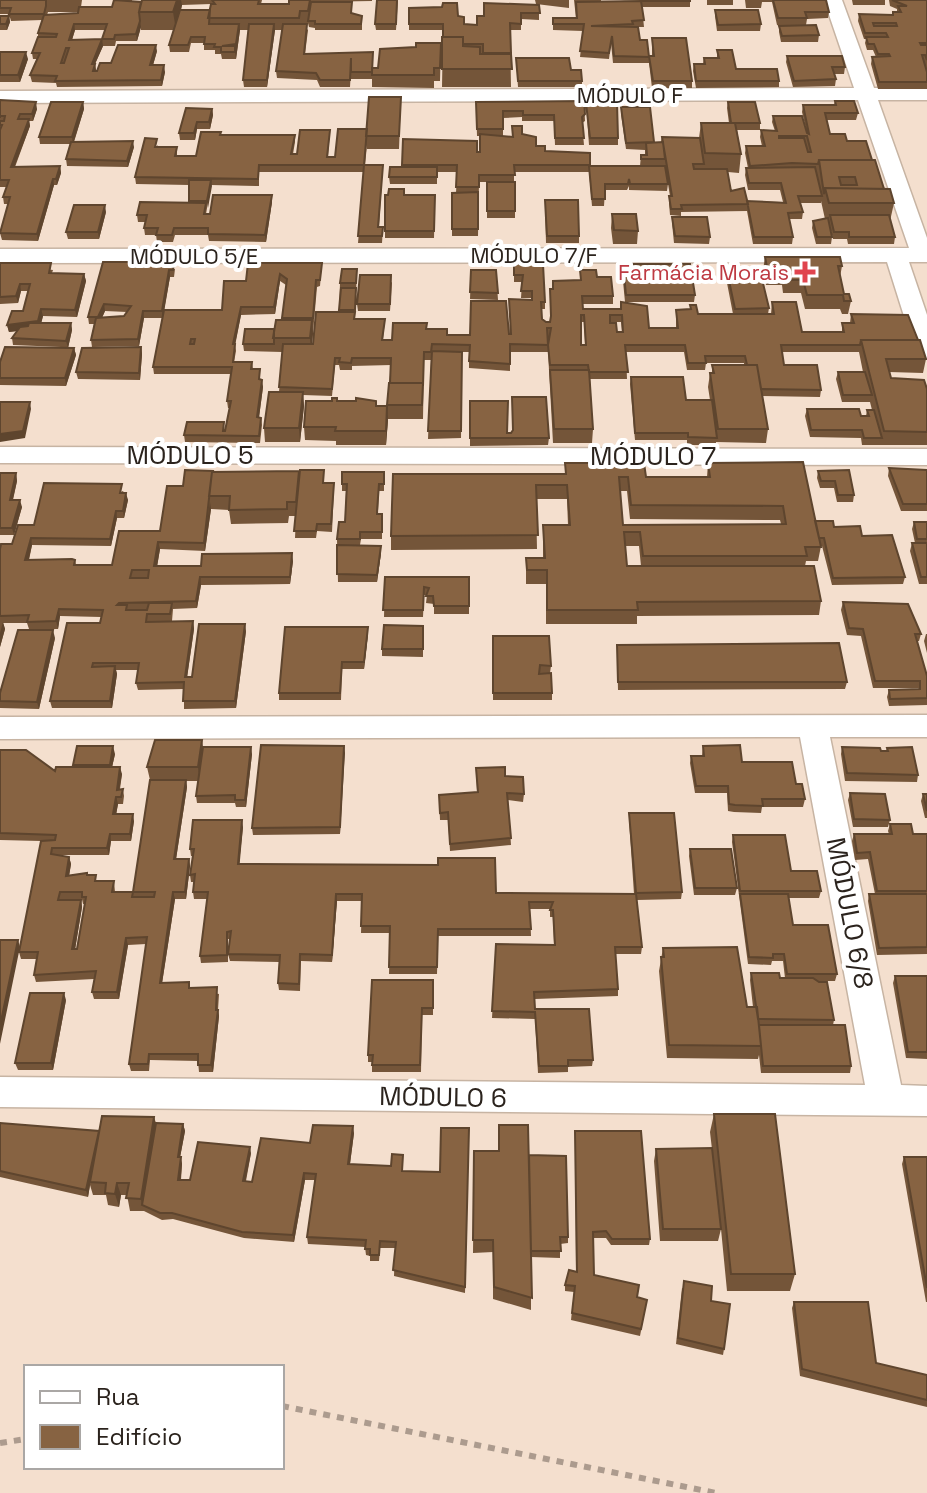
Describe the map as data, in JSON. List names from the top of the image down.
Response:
{
  "streets": {
    "street": [
      "MÓDULO F",
      "MÓDULO 7/F",
      "MÓDULO 5/E",
      "MÓDULO 5",
      "MÓDULO 7",
      "MÓDULO 6/8",
      "MÓDULO 6"
    ]
  },
  "crossings": [
    ["MÓDULO 7/F", "MÓDULO 5/E"],
    ["MÓDULO 5", "MÓDULO 7"],
    ["MÓDULO 6/8", "MÓDULO 6"]
  ],
  "places": {
    "health": ["Farmácia Morais"]
  },
  "legend": ["Rua", "Edifício"]
}
